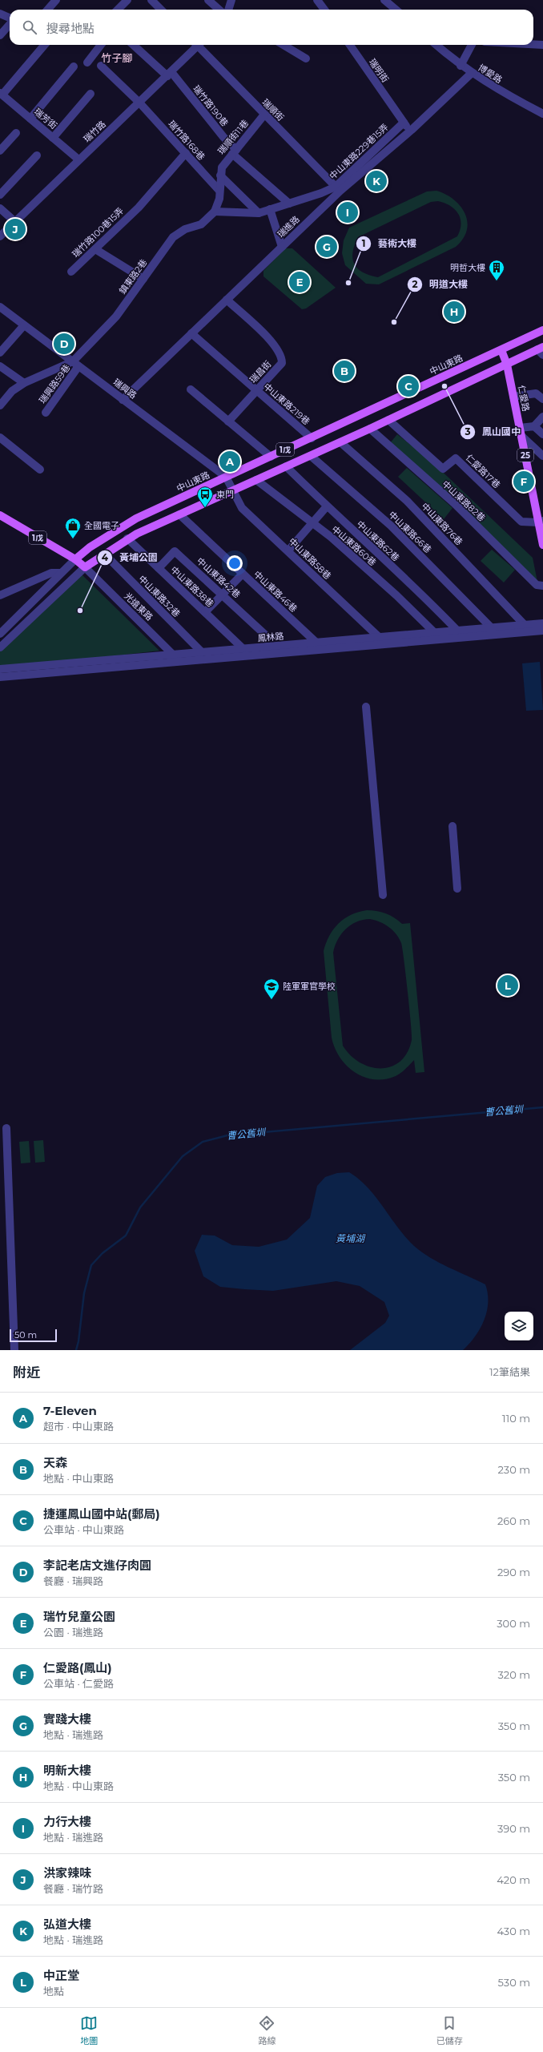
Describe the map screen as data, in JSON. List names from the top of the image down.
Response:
{
  "streets": {
    "main road": [
      "中山東路",
      "仁愛路",
      "1戊",
      "25"
    ],
    "street": [
      "瑞明街",
      "博愛路",
      "瑞竹路190巷",
      "瑞順街",
      "瑞芳街",
      "瑞竹路",
      "瑞順街11巷",
      "瑞竹路168巷",
      "中山東路229巷15弄",
      "瑞進路",
      "瑞竹路100巷15弄",
      "鎮東路2巷",
      "瑞昌街",
      "瑞興路59巷",
      "瑞興路",
      "中山東路219巷",
      "仁愛路17巷",
      "中山東路82巷",
      "中山東路76巷",
      "中山東路66巷",
      "中山東路62巷",
      "中山東路60巷",
      "中山東路58巷",
      "中山東路42巷",
      "中山東路38巷",
      "中山東路46巷",
      "中山東路32巷",
      "光遠東路",
      "鳳林路"
    ]
  },
  "crossings": [
    ["瑞明街", "中山東路229巷15弄"],
    ["瑞明街", "瑞進路"],
    ["博愛路", "瑞進路"],
    ["瑞竹路190巷", "瑞竹路"],
    ["瑞竹路190巷", "瑞順街11巷"],
    ["瑞竹路190巷", "中山東路229巷15弄"],
    ["瑞順街", "瑞順街11巷"],
    ["瑞順街", "中山東路229巷15弄"],
    ["瑞順街", "瑞進路"],
    ["瑞芳街", "瑞竹路"],
    ["瑞竹路", "瑞竹路168巷"],
    ["瑞順街11巷", "瑞竹路168巷"],
    ["瑞順街11巷", "中山東路229巷15弄"],
    ["瑞順街11巷", "鎮東路2巷"],
    ["瑞竹路168巷", "瑞竹路100巷15弄"],
    ["中山東路229巷15弄", "瑞進路"],
    ["中山東路229巷15弄", "鎮東路2巷"],
    ["瑞進路", "瑞昌街"],
    ["瑞進路", "瑞興路"],
    ["瑞進路", "中山東路219巷"],
    ["鎮東路2巷", "瑞興路59巷"],
    ["鎮東路2巷", "瑞興路"],
    ["中山東路", "瑞興路"],
    ["中山東路", "仁愛路"],
    ["中山東路", "中山東路219巷"],
    ["中山東路", "1戊"],
    ["瑞昌街", "中山東路219巷"],
    ["瑞興路59巷", "瑞興路"],
    ["仁愛路", "1戊"],
    ["仁愛路", "仁愛路17巷"],
    ["1戊", "仁愛路17巷"],
    ["1戊", "中山東路82巷"],
    ["1戊", "中山東路76巷"],
    ["1戊", "中山東路66巷"],
    ["1戊", "中山東路62巷"],
    ["1戊", "中山東路60巷"],
    ["1戊", "中山東路58巷"],
    ["1戊", "中山東路38巷"],
    ["1戊", "中山東路46巷"],
    ["1戊", "中山東路32巷"],
    ["1戊", "光遠東路"],
    ["中山東路76巷", "鳳林路"],
    ["中山東路66巷", "鳳林路"],
    ["中山東路62巷", "鳳林路"],
    ["中山東路60巷", "鳳林路"],
    ["中山東路58巷", "鳳林路"],
    ["中山東路42巷", "中山東路38巷"],
    ["中山東路38巷", "鳳林路"],
    ["中山東路46巷", "鳳林路"],
    ["中山東路32巷", "鳳林路"],
    ["光遠東路", "鳳林路"]
  ],
  "districts": ["竹子腳"],
  "water": ["曹公舊圳", "黃埔湖"],
  "places": {
    "building": ["明哲大樓"],
    "other": [
      "藝術大樓",
      "明道大樓",
      "鳳山國中",
      "黃埔公園"
    ],
    "bus stop": ["東門"],
    "shop": ["全國電子"],
    "school or university": ["陸軍軍官學校"]
  },
  "scale_bar": "50 m",
  "page": {
    "search": "搜尋地點",
    "pins": [
      "K",
      "I",
      "J",
      "G",
      "E",
      "H",
      "D",
      "B",
      "C",
      "A",
      "F",
      "L"
    ],
    "scale": "50 m",
    "heading": ["附近", "12筆結果"],
    "list": [
      {
        "mark": "A",
        "name": "7-Eleven",
        "note": "超市 · 中山東路",
        "value": "110 m"
      },
      {
        "mark": "B",
        "name": "天森",
        "note": "地點 · 中山東路",
        "value": "230 m"
      },
      {
        "mark": "C",
        "name": "捷運鳳山國中站(郵局)",
        "note": "公車站 · 中山東路",
        "value": "260 m"
      },
      {
        "mark": "D",
        "name": "李記老店文進仔肉圓",
        "note": "餐廳 · 瑞興路",
        "value": "290 m"
      },
      {
        "mark": "E",
        "name": "瑞竹兒童公園",
        "note": "公園 · 瑞進路",
        "value": "300 m"
      },
      {
        "mark": "F",
        "name": "仁愛路(鳳山)",
        "note": "公車站 · 仁愛路",
        "value": "320 m"
      },
      {
        "mark": "G",
        "name": "實踐大樓",
        "note": "地點 · 瑞進路",
        "value": "350 m"
      },
      {
        "mark": "H",
        "name": "明新大樓",
        "note": "地點 · 中山東路",
        "value": "350 m"
      },
      {
        "mark": "I",
        "name": "力行大樓",
        "note": "地點 · 瑞進路",
        "value": "390 m"
      },
      {
        "mark": "J",
        "name": "洪家辣味",
        "note": "餐廳 · 瑞竹路",
        "value": "420 m"
      },
      {
        "mark": "K",
        "name": "弘道大樓",
        "note": "地點 · 瑞進路",
        "value": "430 m"
      },
      {
        "mark": "L",
        "name": "中正堂",
        "note": "地點",
        "value": "530 m"
      }
    ],
    "nav": ["地圖", "路線", "已儲存"]
  }
}
